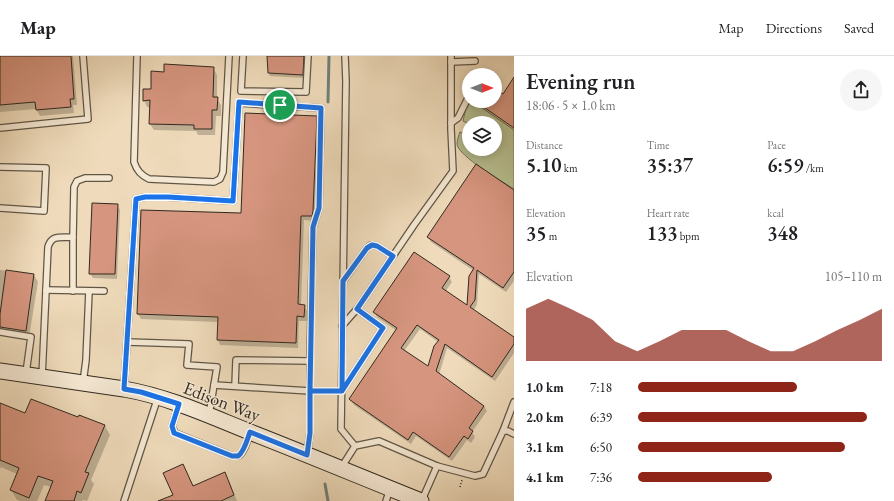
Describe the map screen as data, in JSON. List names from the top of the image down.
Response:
{
  "streets": {
    "street": ["Edison Way"]
  },
  "north": "right",
  "page": {
    "header": "Map",
    "nav": ["Map", "Directions", "Saved"],
    "heading": ["Evening run", "18:06 · 5 × 1.0 km"],
    "stats": [
      ["Distance", "5.10 km"],
      ["Time", "35:37"],
      ["Pace", "6:59 /km"],
      ["Elevation", "35 m"],
      ["Heart rate", "133 bpm"],
      ["kcal", "348"]
    ],
    "chart": ["Elevation", "105–110 m"],
    "list": [
      {
        "name": "1.0 km",
        "note": "7:18"
      },
      {
        "name": "2.0 km",
        "note": "6:39"
      },
      {
        "name": "3.1 km",
        "note": "6:50"
      },
      {
        "name": "4.1 km",
        "note": "7:36"
      }
    ]
  }
}
